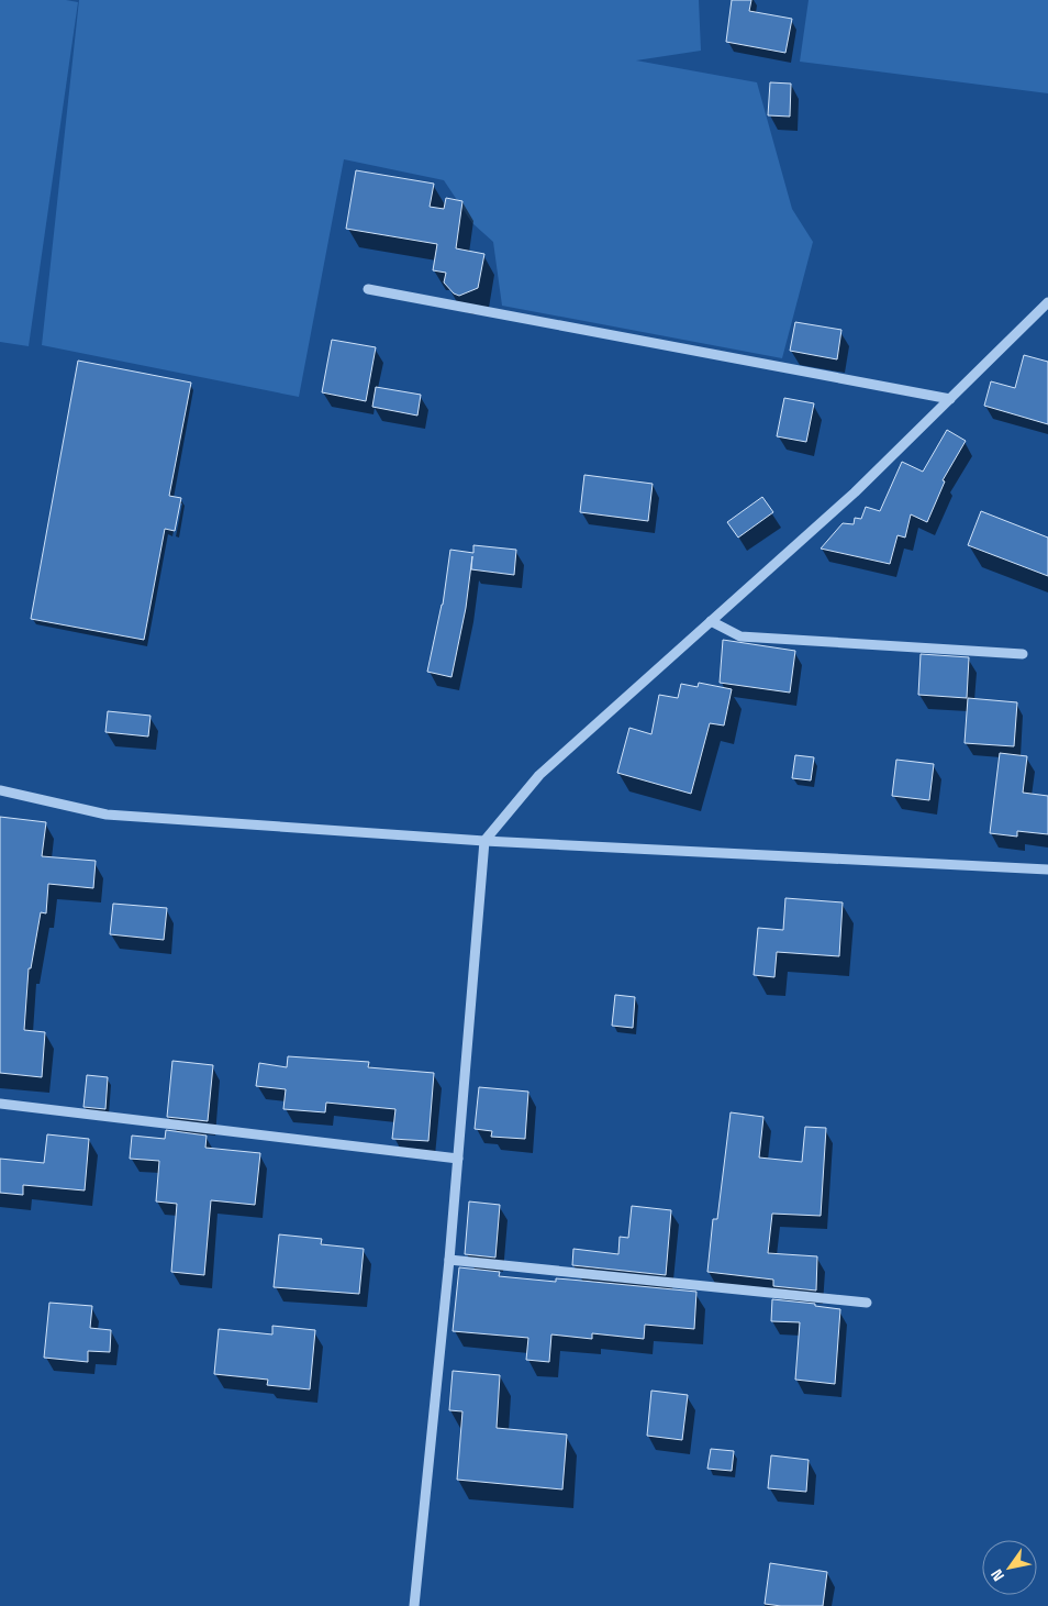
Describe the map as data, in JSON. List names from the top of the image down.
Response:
{
  "north": "bottom left"
}
